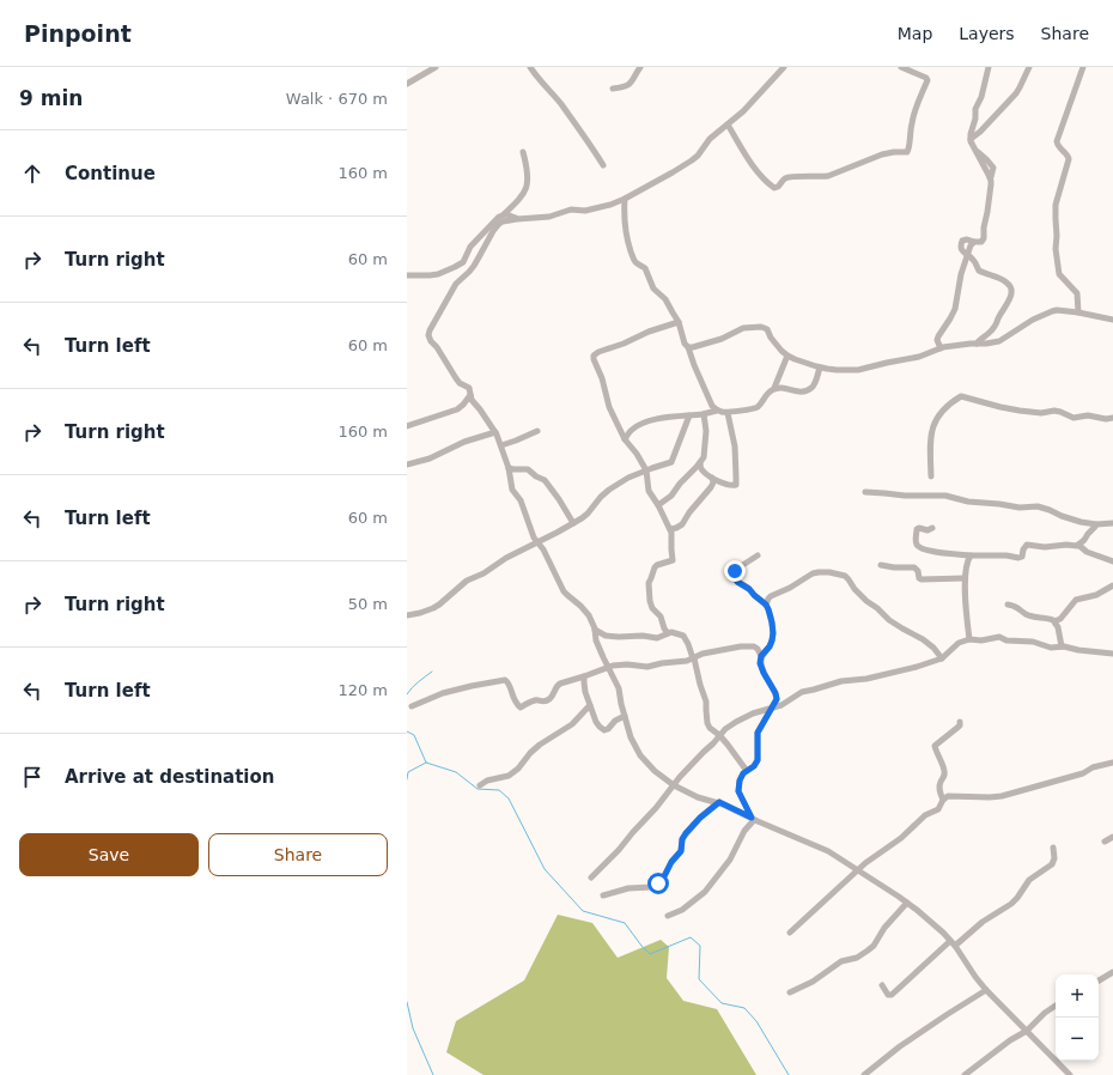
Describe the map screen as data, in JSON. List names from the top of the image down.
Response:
{
  "page": {
    "header": "Pinpoint",
    "nav": ["Map", "Layers", "Share"],
    "heading": ["9 min", "Walk · 670 m"],
    "list": [
      ["Continue", "160 m"],
      ["Turn right", "60 m"],
      ["Turn left", "60 m"],
      ["Turn right", "160 m"],
      ["Turn left", "60 m"],
      ["Turn right", "50 m"],
      ["Turn left", "120 m"],
      "Arrive at destination"
    ],
    "buttons": ["Save", "Share"],
    "map_buttons": ["+", "−"]
  }
}
